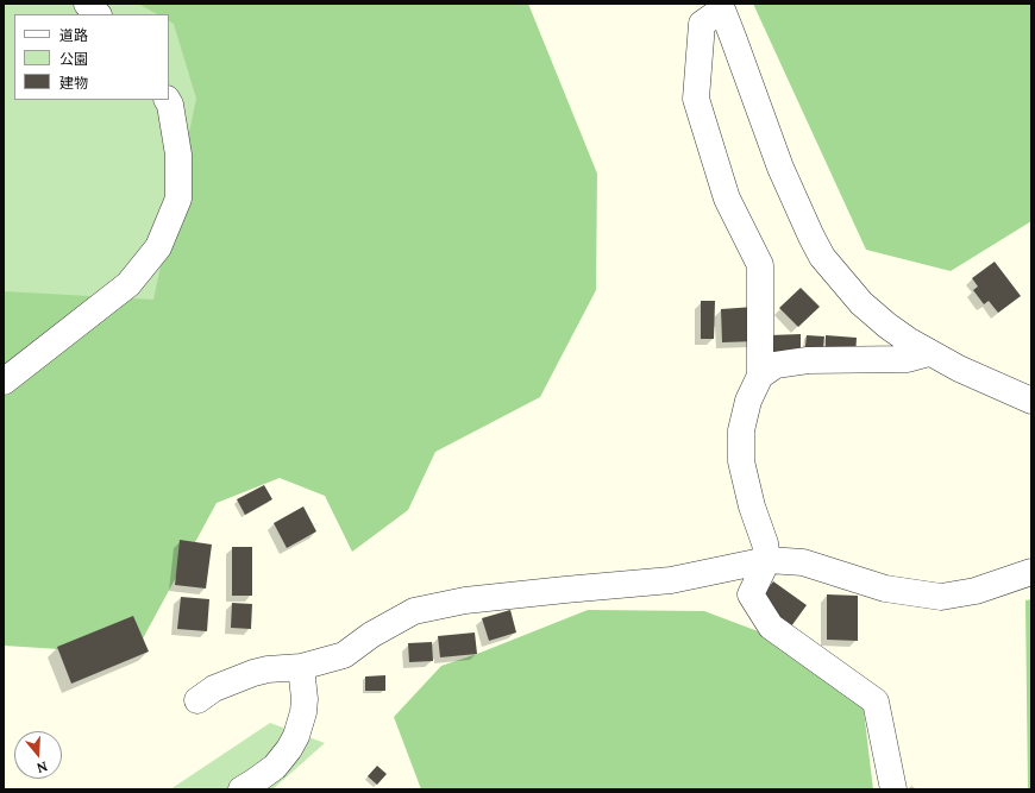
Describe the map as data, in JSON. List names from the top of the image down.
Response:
{
  "legend": ["道路", "公園", "建物"],
  "north": "bottom"
}
